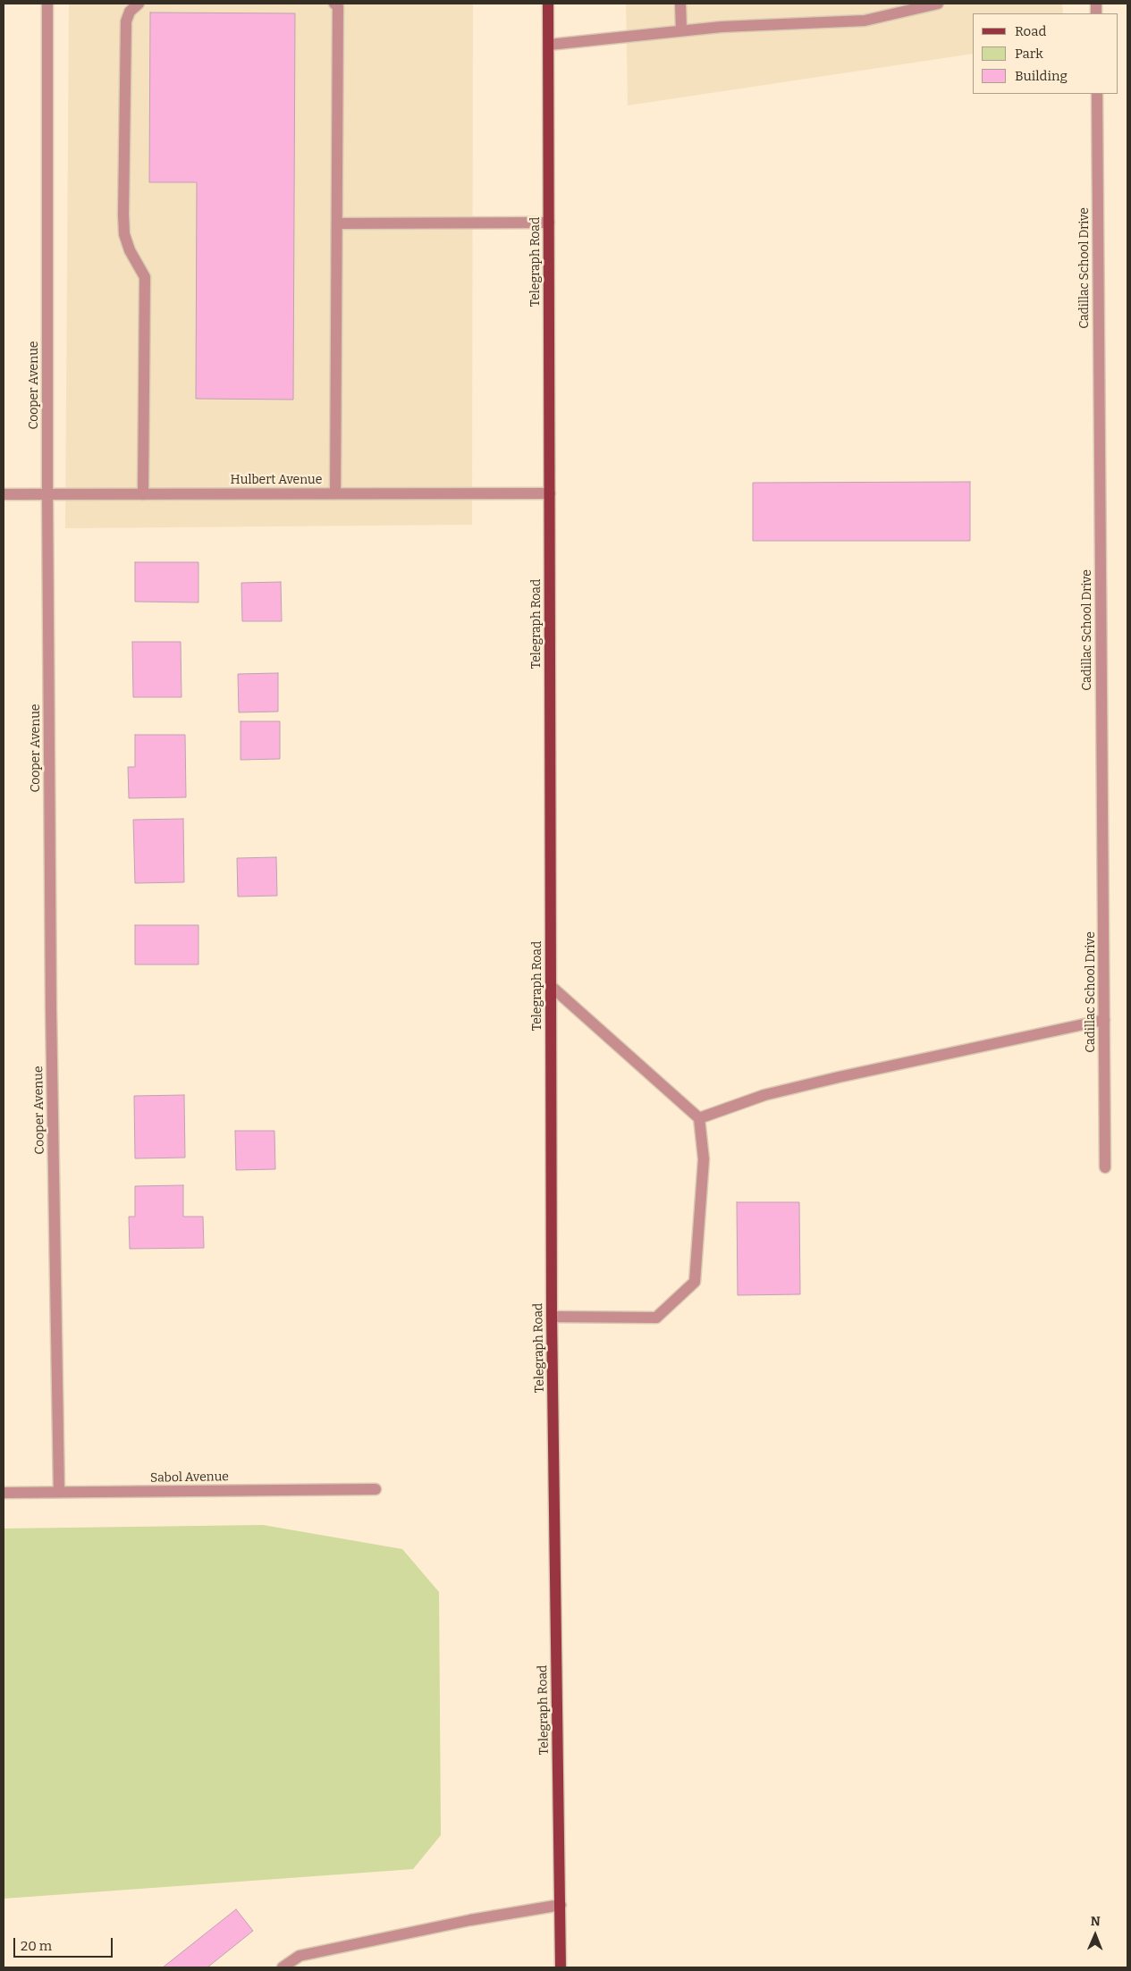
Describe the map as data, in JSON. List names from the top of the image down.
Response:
{
  "streets": {
    "main road": ["Telegraph Road"],
    "street": [
      "Cadillac School Drive",
      "Cooper Avenue",
      "Hulbert Avenue",
      "Sabol Avenue"
    ]
  },
  "crossings": [
    ["Telegraph Road", "Hulbert Avenue"],
    ["Cooper Avenue", "Hulbert Avenue"],
    ["Cooper Avenue", "Sabol Avenue"]
  ],
  "legend": ["Road", "Park", "Building"],
  "scale_bar": "20 m",
  "north": "top"
}
